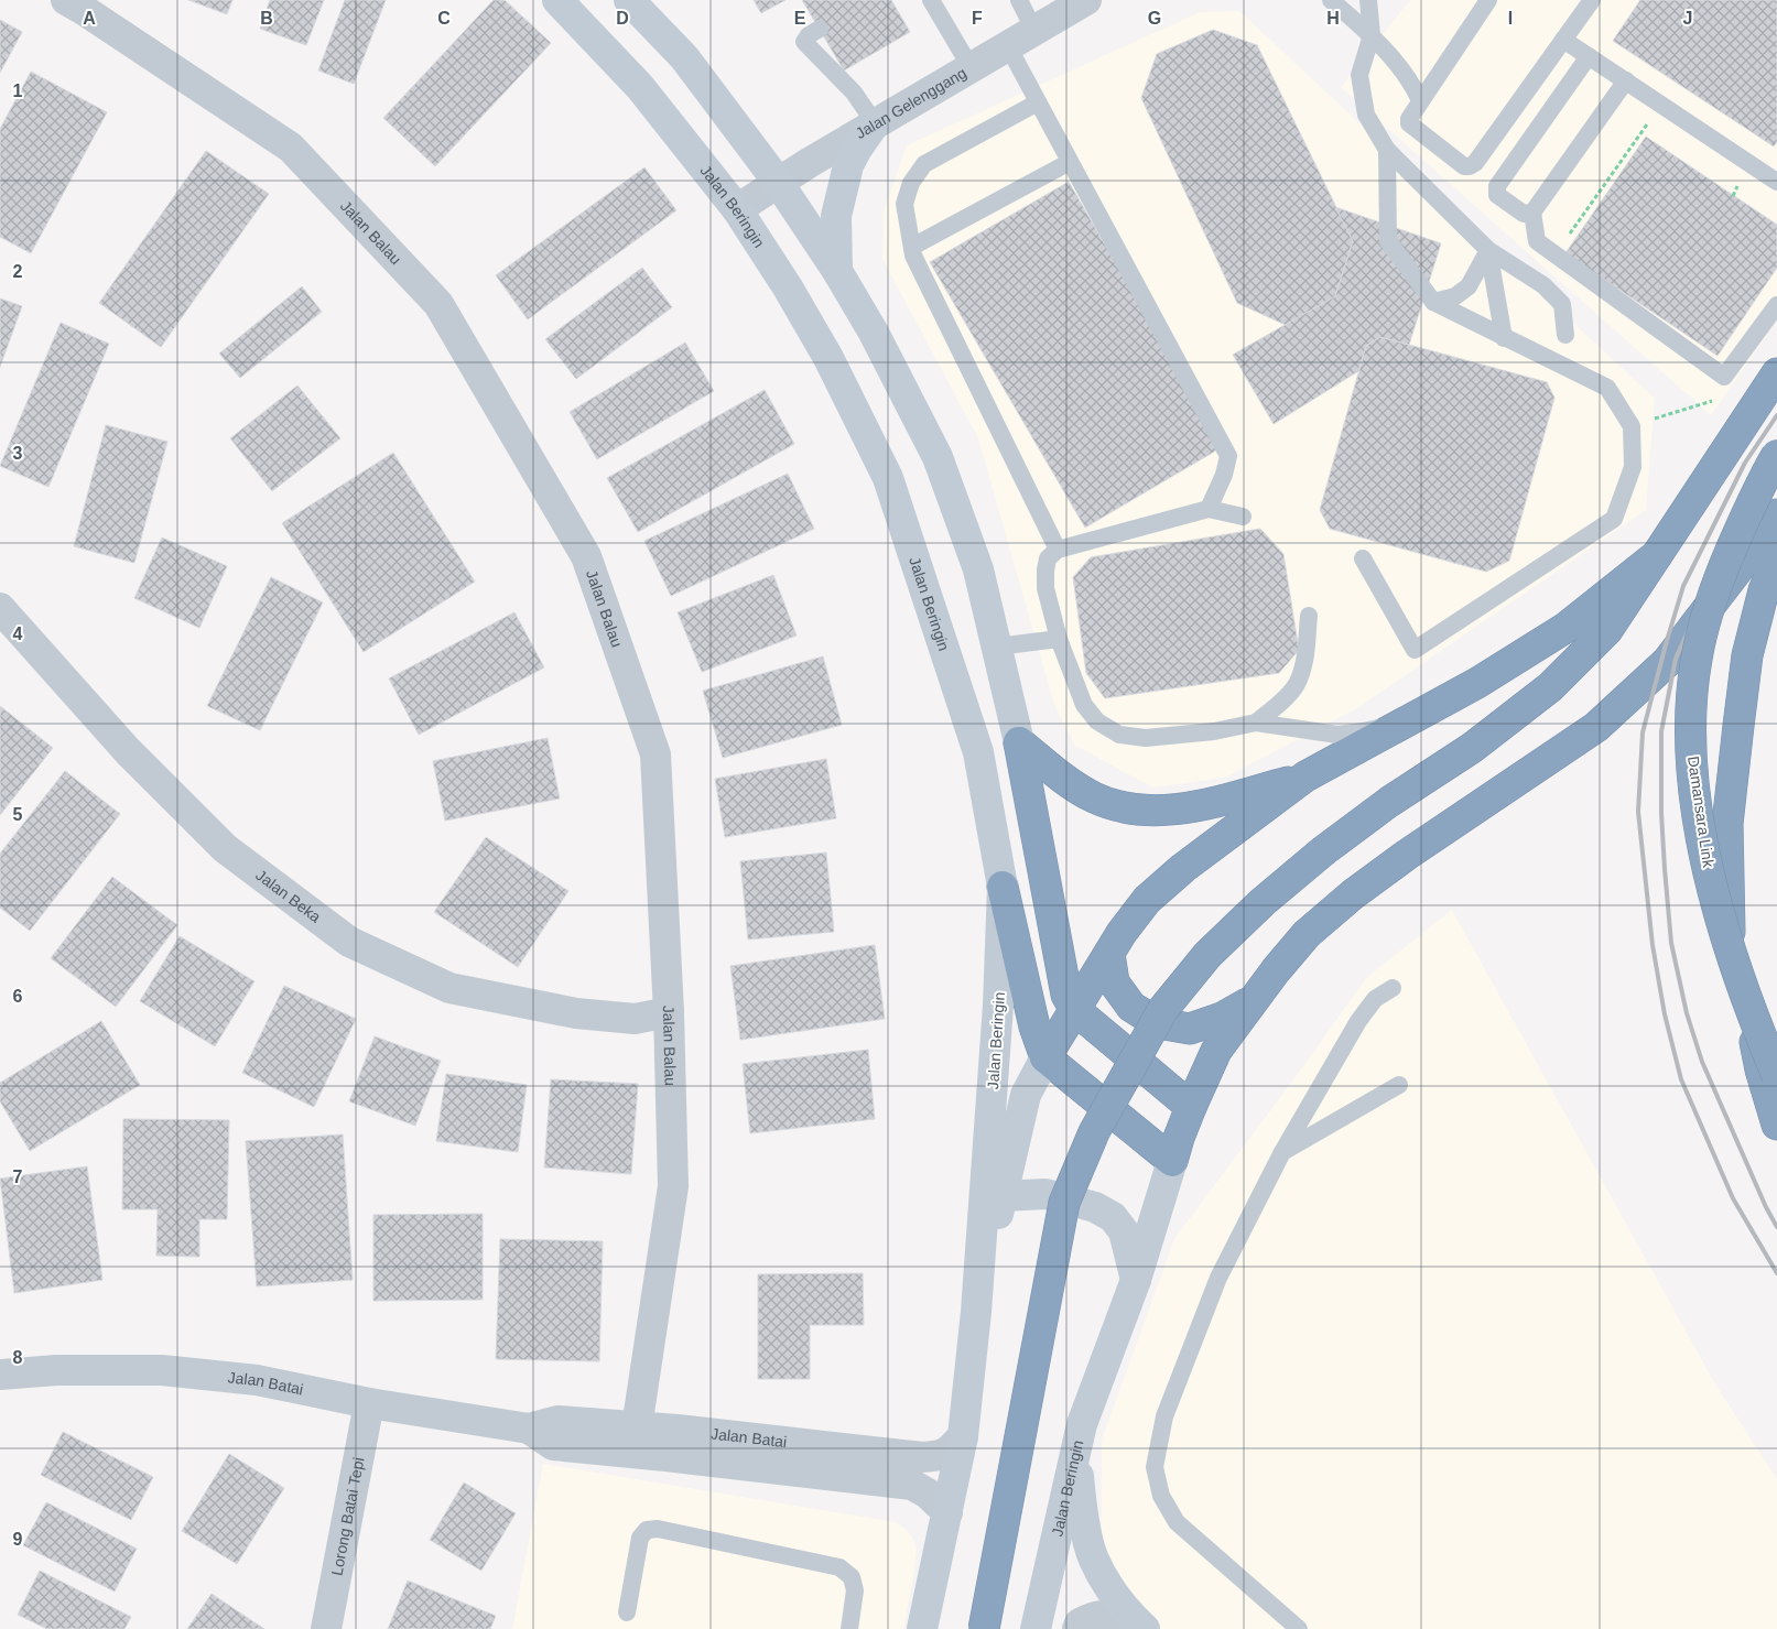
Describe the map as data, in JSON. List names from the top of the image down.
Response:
{
  "streets": {
    "highway": ["Damansara Link"],
    "street": [
      "Jalan Gelenggang",
      "Jalan Beringin",
      "Jalan Balau",
      "Jalan Beka",
      "Jalan Batai",
      "Lorong Batai Tepi"
    ]
  },
  "crossings": [
    ["Jalan Gelenggang", "Jalan Beringin"],
    ["Jalan Beringin", "Jalan Batai"],
    ["Jalan Balau", "Jalan Beka"],
    ["Jalan Balau", "Jalan Batai"],
    ["Jalan Batai", "Lorong Batai Tepi"]
  ],
  "grid": {
    "columns": [
      "A",
      "B",
      "C",
      "D",
      "E",
      "F",
      "G",
      "H",
      "I",
      "J"
    ],
    "rows": [
      "1",
      "2",
      "3",
      "4",
      "5",
      "6",
      "7",
      "8",
      "9"
    ]
  }
}
